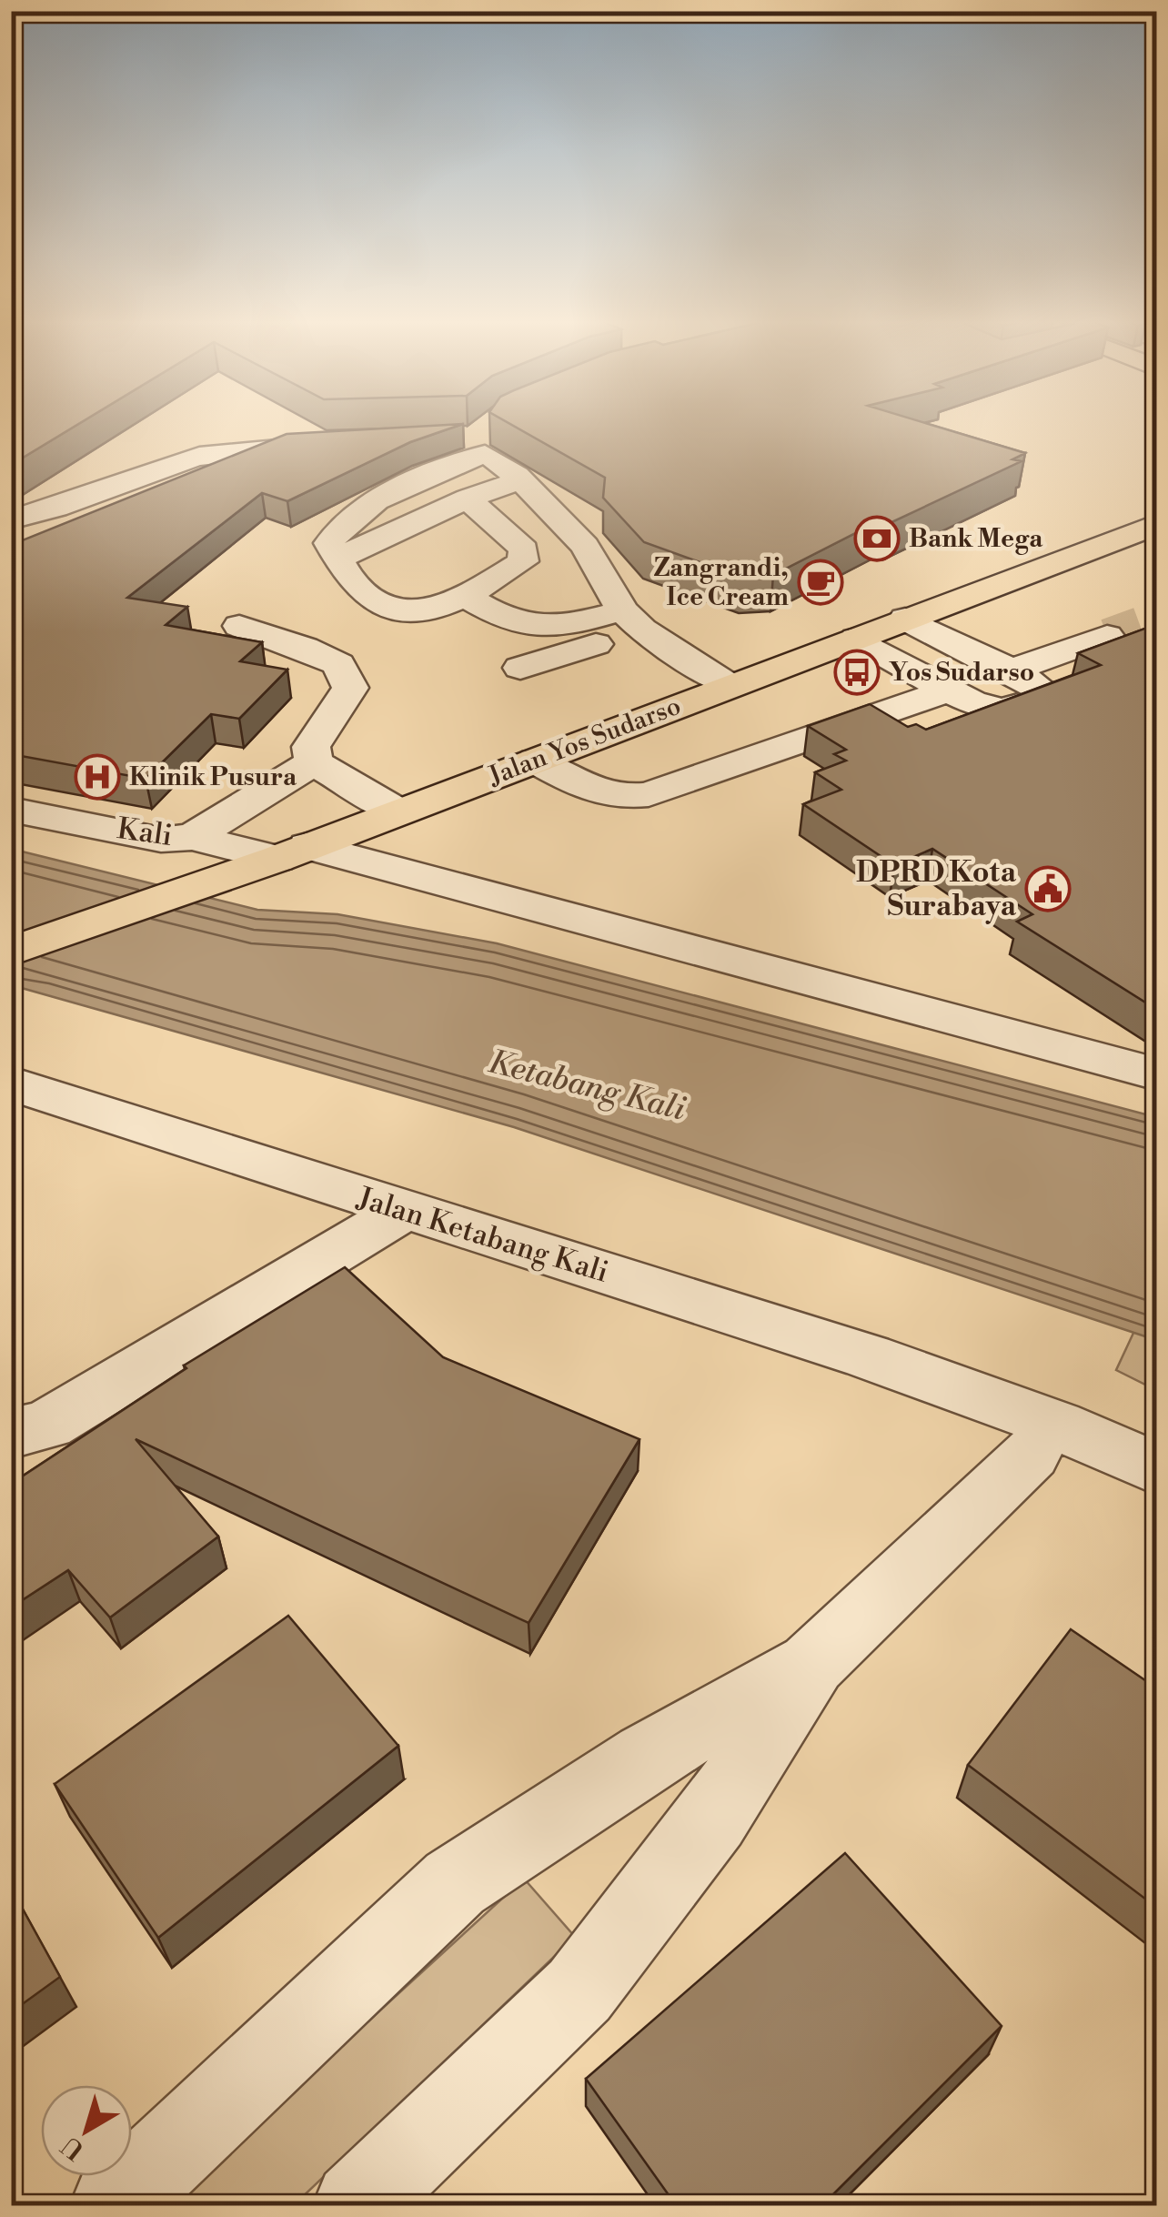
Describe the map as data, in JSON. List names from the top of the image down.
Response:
{
  "streets": {
    "main road": ["Jalan Yos Sudarso"],
    "street": ["Kali", "Jalan Ketabang Kali"]
  },
  "crossings": [
    ["Jalan Yos Sudarso", "Kali"]
  ],
  "water": ["Ketabang Kali"],
  "places": {
    "bank": ["Bank Mega"],
    "cafe": ["Zangrandi, Ice Cream"],
    "bus stop": ["Yos Sudarso"],
    "hospital": ["Klinik Pusura"],
    "public building": ["DPRD Kota Surabaya"]
  },
  "north": "bottom left"
}
